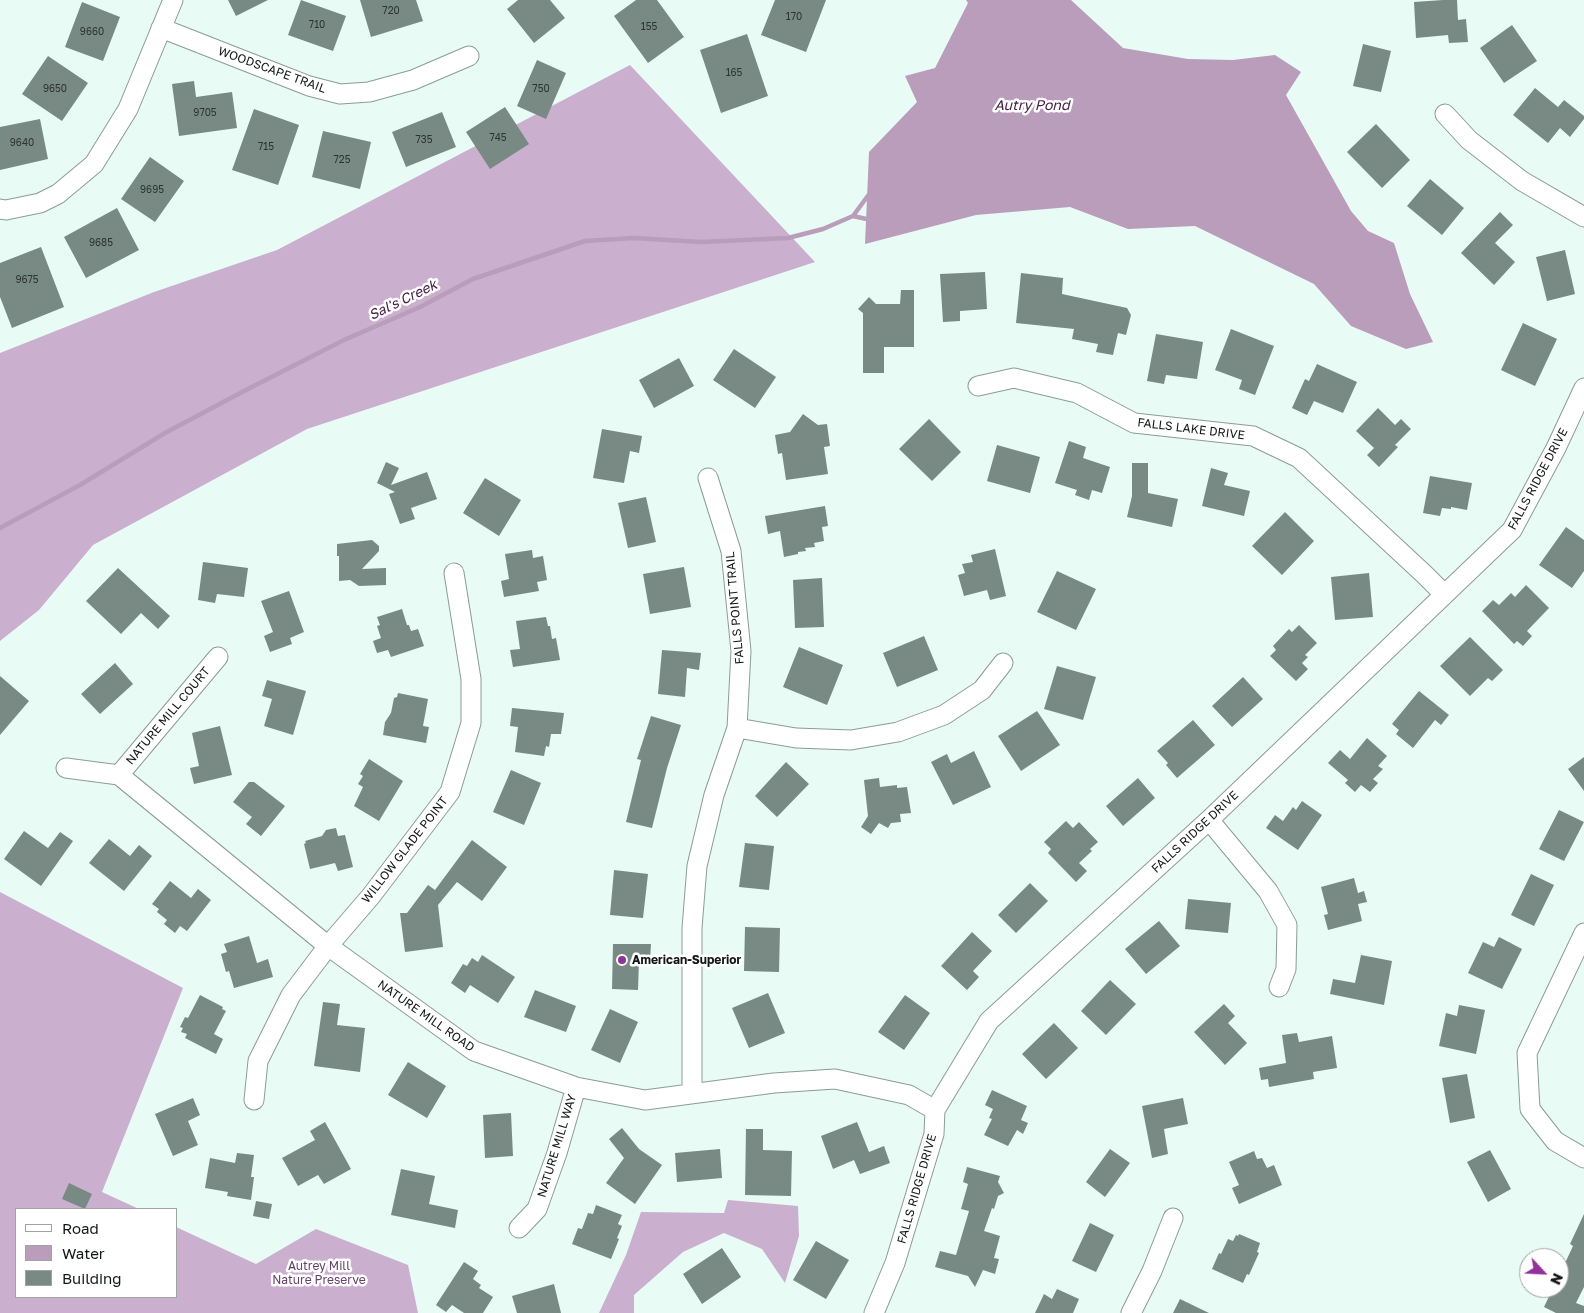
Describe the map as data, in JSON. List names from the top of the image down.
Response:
{
  "streets": {
    "street": [
      "WOODSCAPE TRAIL",
      "FALLS LAKE DRIVE",
      "FALLS RIDGE DRIVE",
      "FALLS POINT TRAIL",
      "NATURE MILL COURT",
      "WILLOW GLADE POINT",
      "NATURE MILL ROAD",
      "NATURE MILL WAY"
    ]
  },
  "crossings": [
    ["FALLS LAKE DRIVE", "FALLS RIDGE DRIVE"],
    ["FALLS RIDGE DRIVE", "NATURE MILL ROAD"],
    ["FALLS POINT TRAIL", "NATURE MILL ROAD"],
    ["NATURE MILL COURT", "NATURE MILL ROAD"],
    ["WILLOW GLADE POINT", "NATURE MILL ROAD"],
    ["NATURE MILL ROAD", "NATURE MILL WAY"]
  ],
  "water": ["Autry Pond", "Sal's Creek"],
  "parks": ["Autrey Mill Nature Preserve"],
  "places": ["American-Superior"],
  "house_numbers": [
    "720",
    "170",
    "710",
    "155",
    "9660",
    "165",
    "9650",
    "750",
    "9705",
    "745",
    "735",
    "9640",
    "715",
    "725",
    "9695",
    "9685",
    "9675"
  ],
  "legend": ["Road", "Water", "Building"],
  "north": "bottom right"
}
